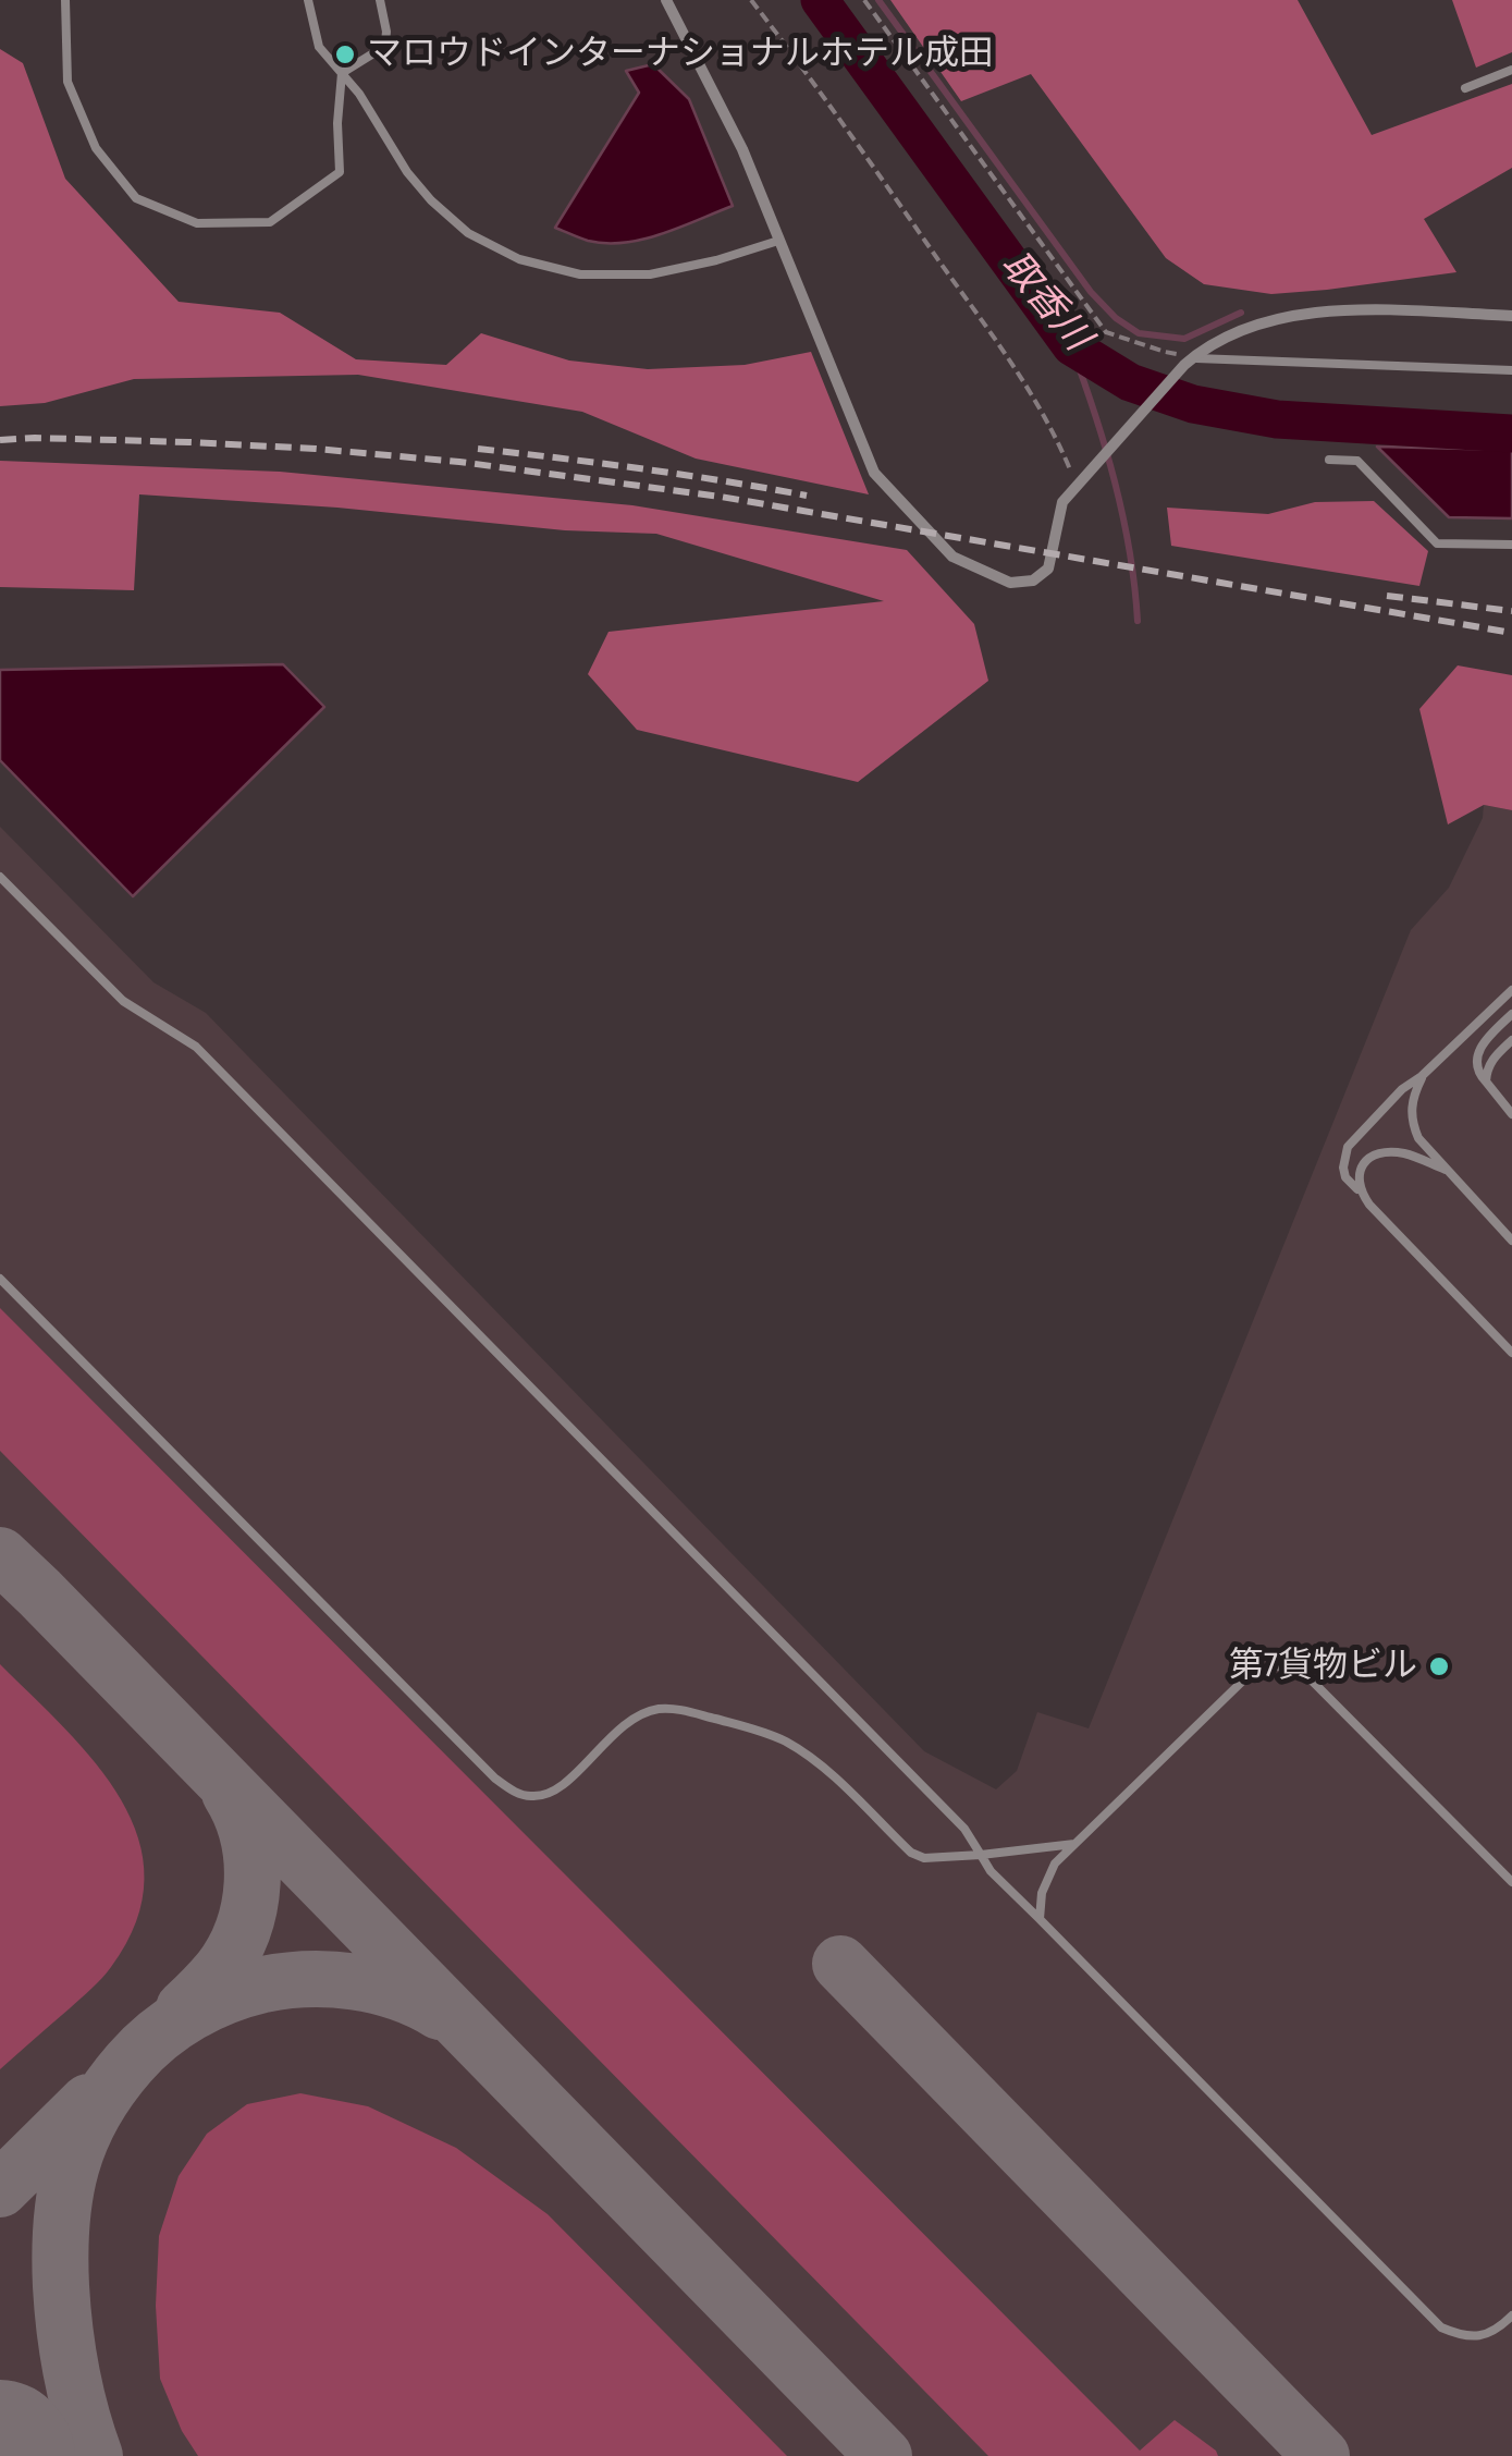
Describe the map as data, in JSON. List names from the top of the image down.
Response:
{
  "water": ["取香川"],
  "places": ["マロウドインターナショナルホテル成田", "第7貨物ビル"]
}
